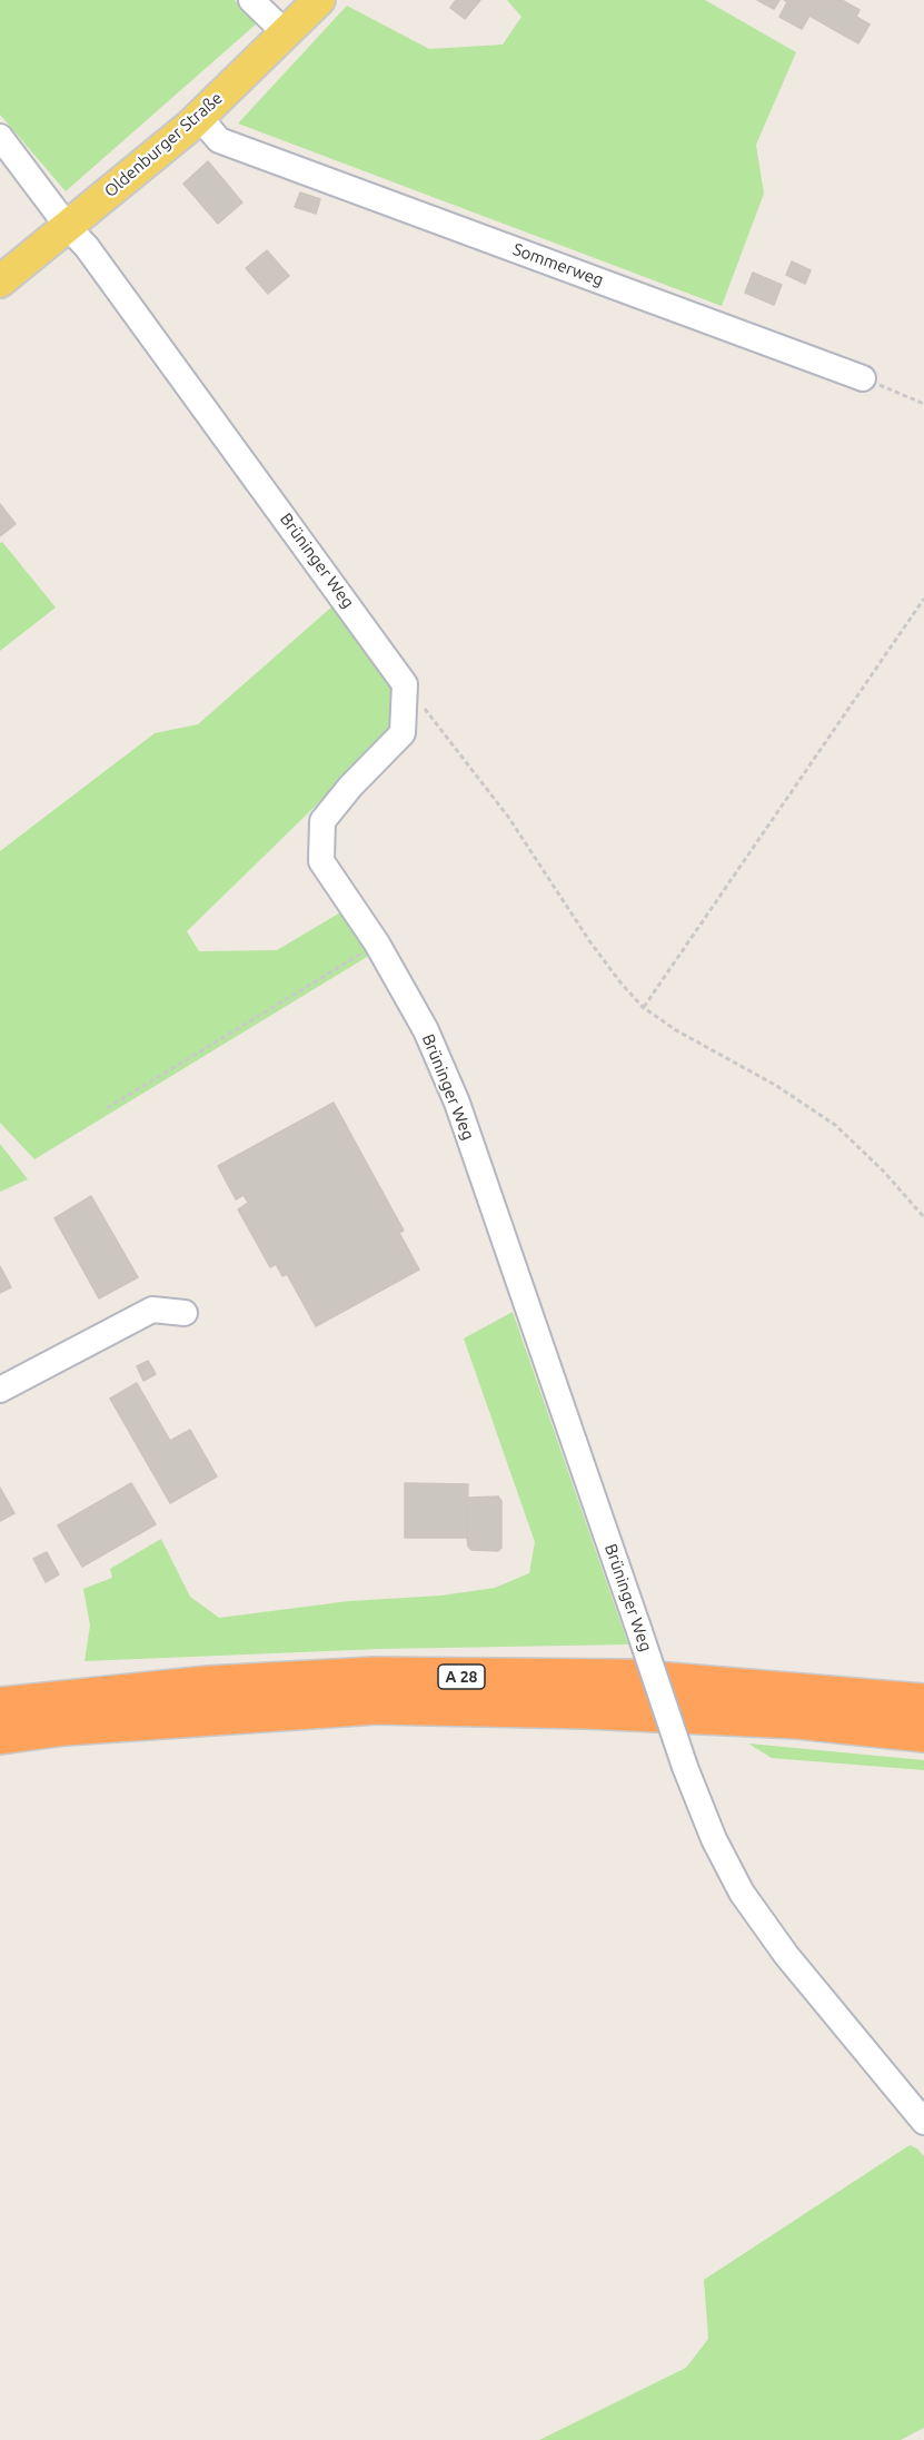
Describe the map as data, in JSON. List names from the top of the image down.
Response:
{
  "streets": {
    "highway": ["A 28"],
    "main road": ["Oldenburger Straße"],
    "street": ["Sommerweg", "Brüninger Weg"]
  },
  "crossings": [
    ["Oldenburger Straße", "Sommerweg"],
    ["Oldenburger Straße", "Brüninger Weg"]
  ]
}
